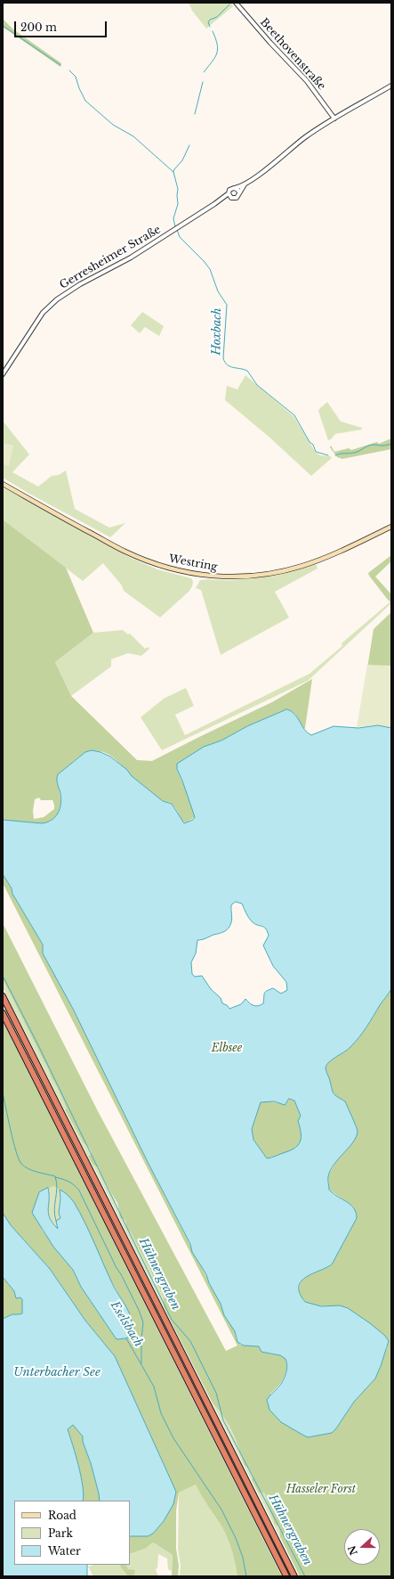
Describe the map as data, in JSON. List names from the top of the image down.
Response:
{
  "streets": {
    "main road": ["Westring"],
    "street": ["Beethovenstraße", "Gerresheimer Straße"]
  },
  "water": [
    "Hoxbach",
    "Hühnergraben",
    "Eselsbach",
    "Unterbacher See"
  ],
  "parks": ["Elbsee", "Hasseler Forst"],
  "legend": ["Road", "Park", "Water"],
  "scale_bar": "200 m",
  "north": "left"
}
